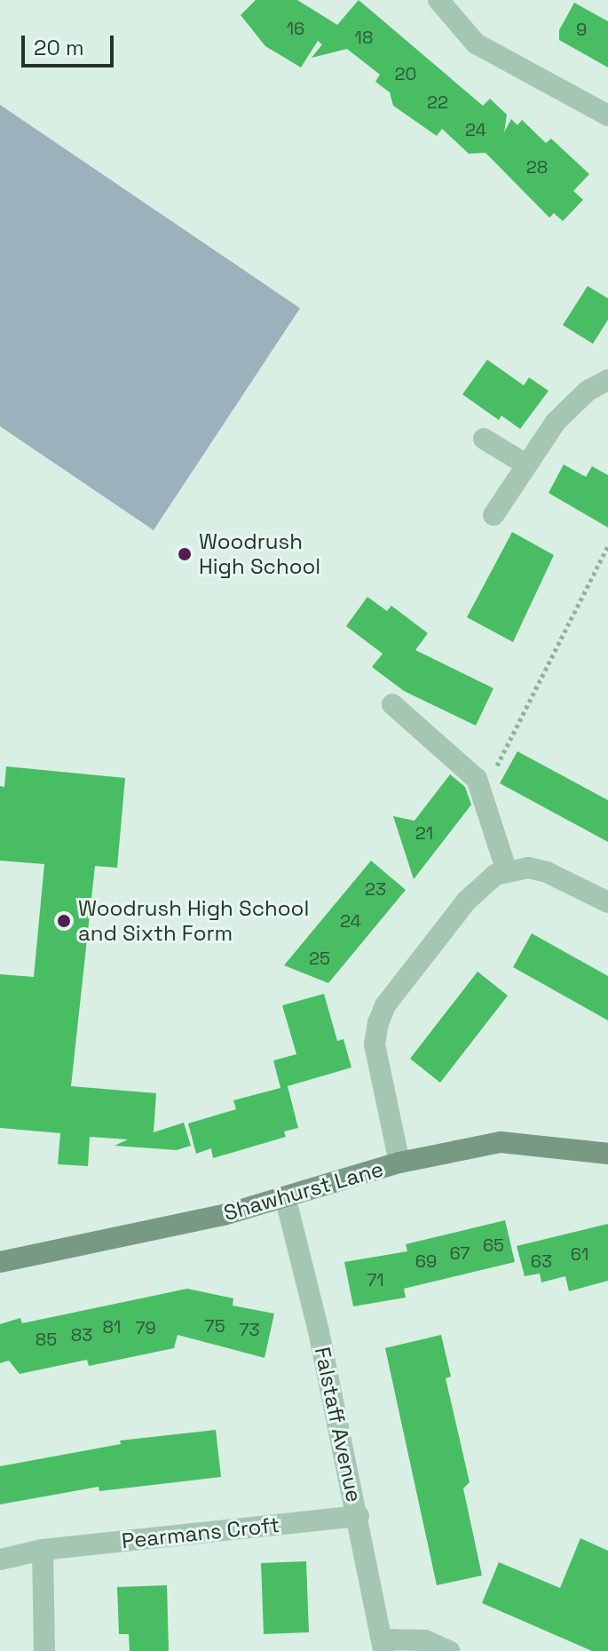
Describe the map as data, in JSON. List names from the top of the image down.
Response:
{
  "streets": {
    "street": ["Shawhurst Lane", "Falstaff Avenue", "Pearmans Croft"]
  },
  "crossings": [
    ["Shawhurst Lane", "Falstaff Avenue"],
    ["Falstaff Avenue", "Pearmans Croft"]
  ],
  "places": ["Woodrush High School", "Woodrush High School and Sixth Form"],
  "house_numbers": [
    "16",
    "9",
    "18",
    "20",
    "22",
    "24",
    "28",
    "21",
    "23",
    "24",
    "25",
    "65",
    "67",
    "61",
    "69",
    "63",
    "71",
    "75",
    "81",
    "79",
    "73",
    "83",
    "85"
  ],
  "scale_bar": "20 m"
}
